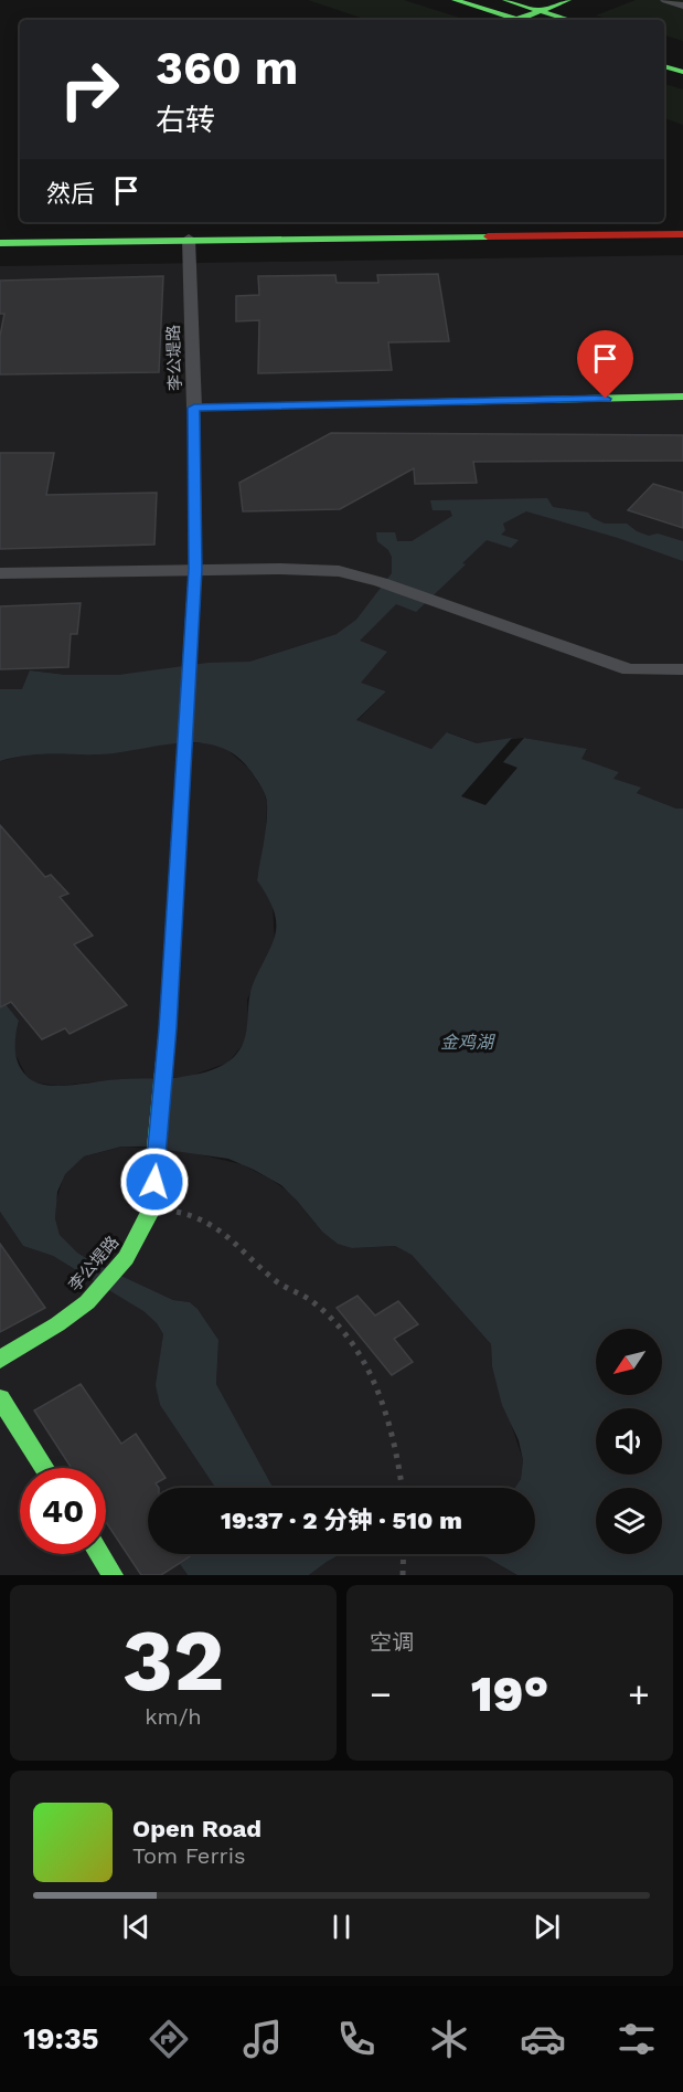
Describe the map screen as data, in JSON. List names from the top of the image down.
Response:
{
  "streets": {
    "street": ["李公堤路"]
  },
  "water": ["金鸡湖"],
  "north": "bottom left",
  "page": {
    "turn": ["360 m", "右转"],
    "then": "然后",
    "limit": "40",
    "trip": "19:37 · 2 分钟 · 510 m",
    "tile": [
      ["32", "km/h"],
      "空调"
    ],
    "heat": ["−", "19°", "+"],
    "song": ["Open Road", "Tom Ferris"],
    "tabs": "19:35"
  }
}
